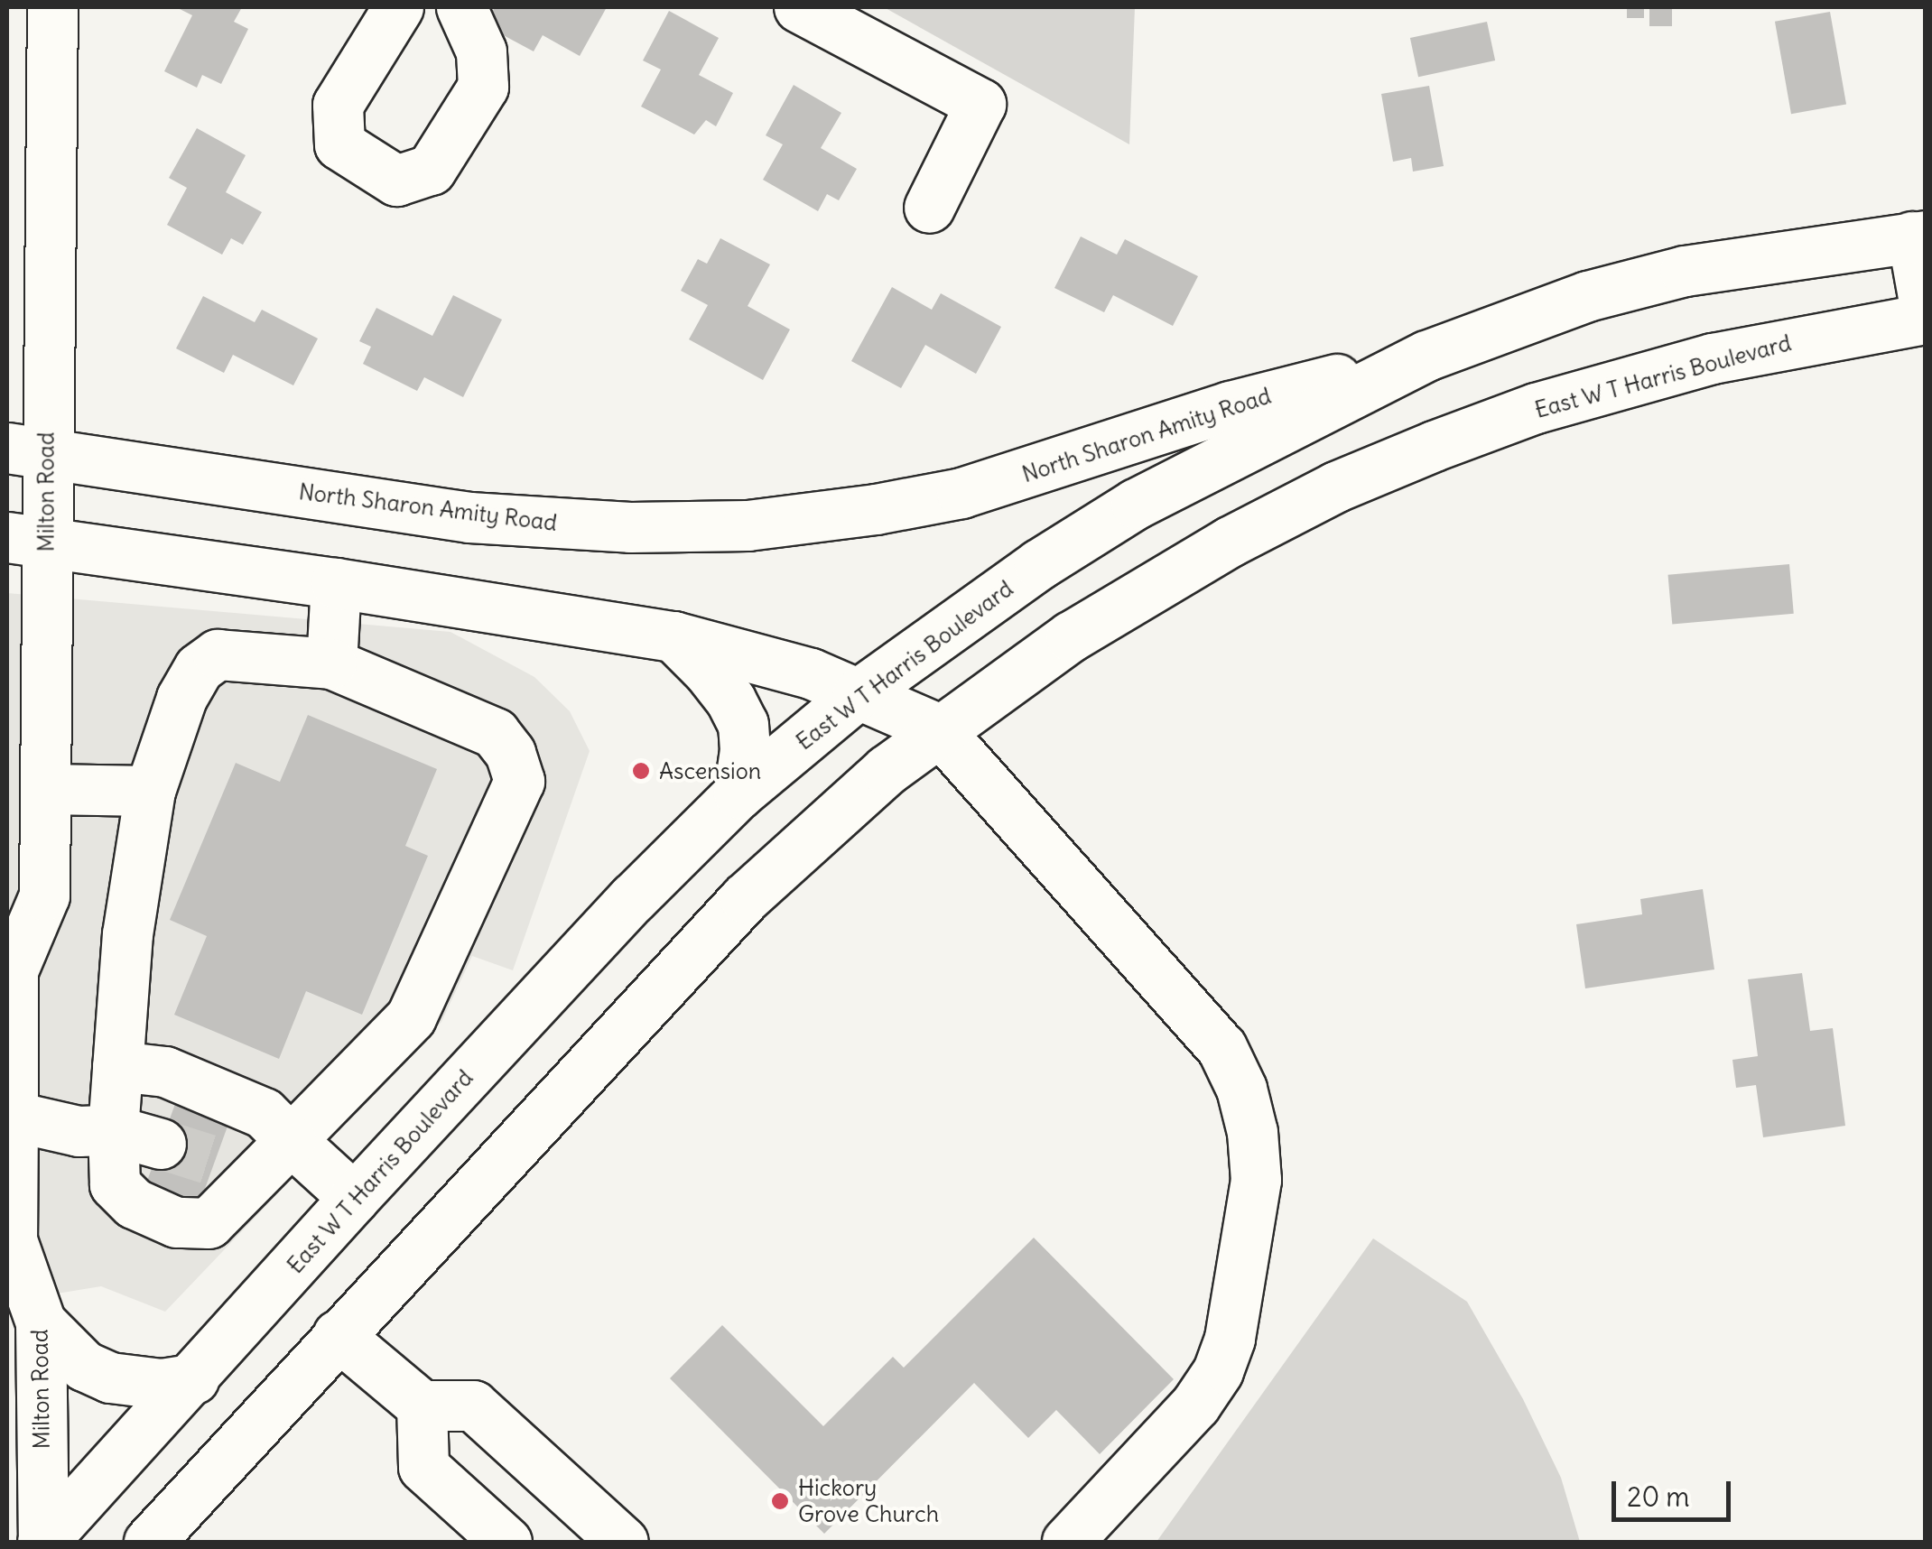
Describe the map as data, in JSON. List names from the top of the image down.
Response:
{
  "streets": {
    "main road": ["East W T Harris Boulevard", "North Sharon Amity Road", "Milton Road"]
  },
  "crossings": [
    ["East W T Harris Boulevard", "North Sharon Amity Road"],
    ["East W T Harris Boulevard", "Milton Road"],
    ["North Sharon Amity Road", "Milton Road"]
  ],
  "places": ["Ascension", "Hickory Grove Church"],
  "scale_bar": "20 m"
}
